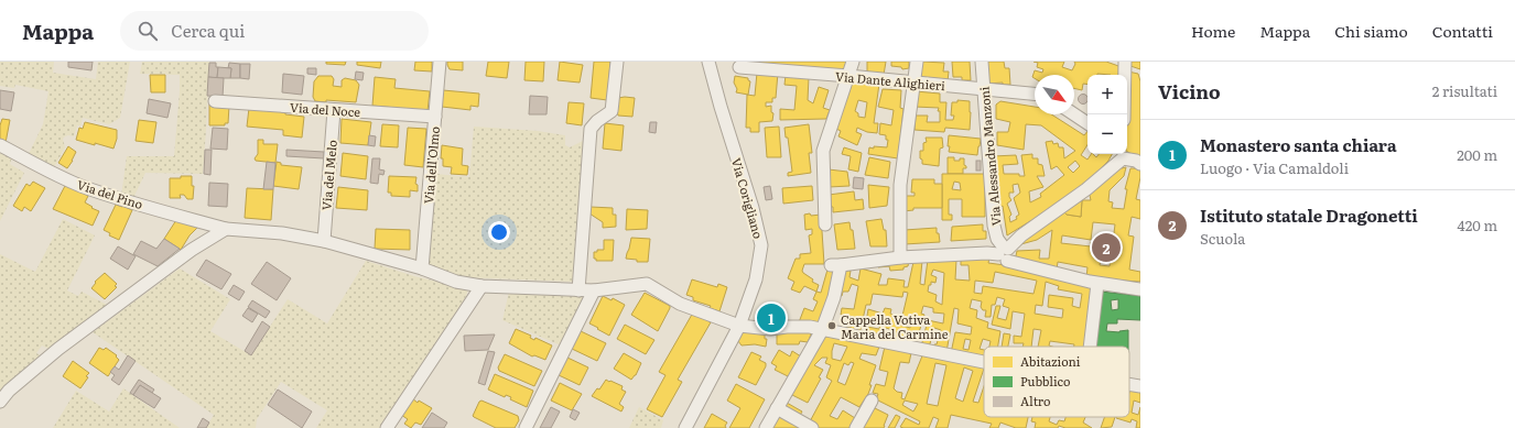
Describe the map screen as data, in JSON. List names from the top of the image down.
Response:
{
  "streets": {
    "street": [
      "Via Dante Alighieri",
      "Via del Noce",
      "Via Alessandro Manzoni",
      "Via dell'Olmo",
      "Via del Melo",
      "Via del Pino",
      "Via Corigliano"
    ]
  },
  "crossings": [
    ["Via Dante Alighieri", "Via Alessandro Manzoni"],
    ["Via del Noce", "Via dell'Olmo"],
    ["Via del Noce", "Via del Melo"],
    ["Via dell'Olmo", "Via del Pino"],
    ["Via del Melo", "Via del Pino"],
    ["Via del Pino", "Via Corigliano"]
  ],
  "places": ["Cappella Votiva Maria del Carmine"],
  "legend": ["Abitazioni", "Pubblico", "Altro"],
  "north": "bottom right",
  "page": {
    "header": "Mappa",
    "search": "Cerca qui",
    "nav": [
      "Home",
      "Mappa",
      "Chi siamo",
      "Contatti"
    ],
    "heading": ["Vicino", "2 risultati"],
    "map_buttons": ["+", "−"],
    "list": [
      {
        "mark": "1",
        "name": "Monastero santa chiara",
        "note": "Luogo · Via Camaldoli",
        "value": "200 m"
      },
      {
        "mark": "2",
        "name": "Istituto statale Dragonetti",
        "note": "Scuola",
        "value": "420 m"
      }
    ],
    "pins": ["2", "1"]
  }
}
